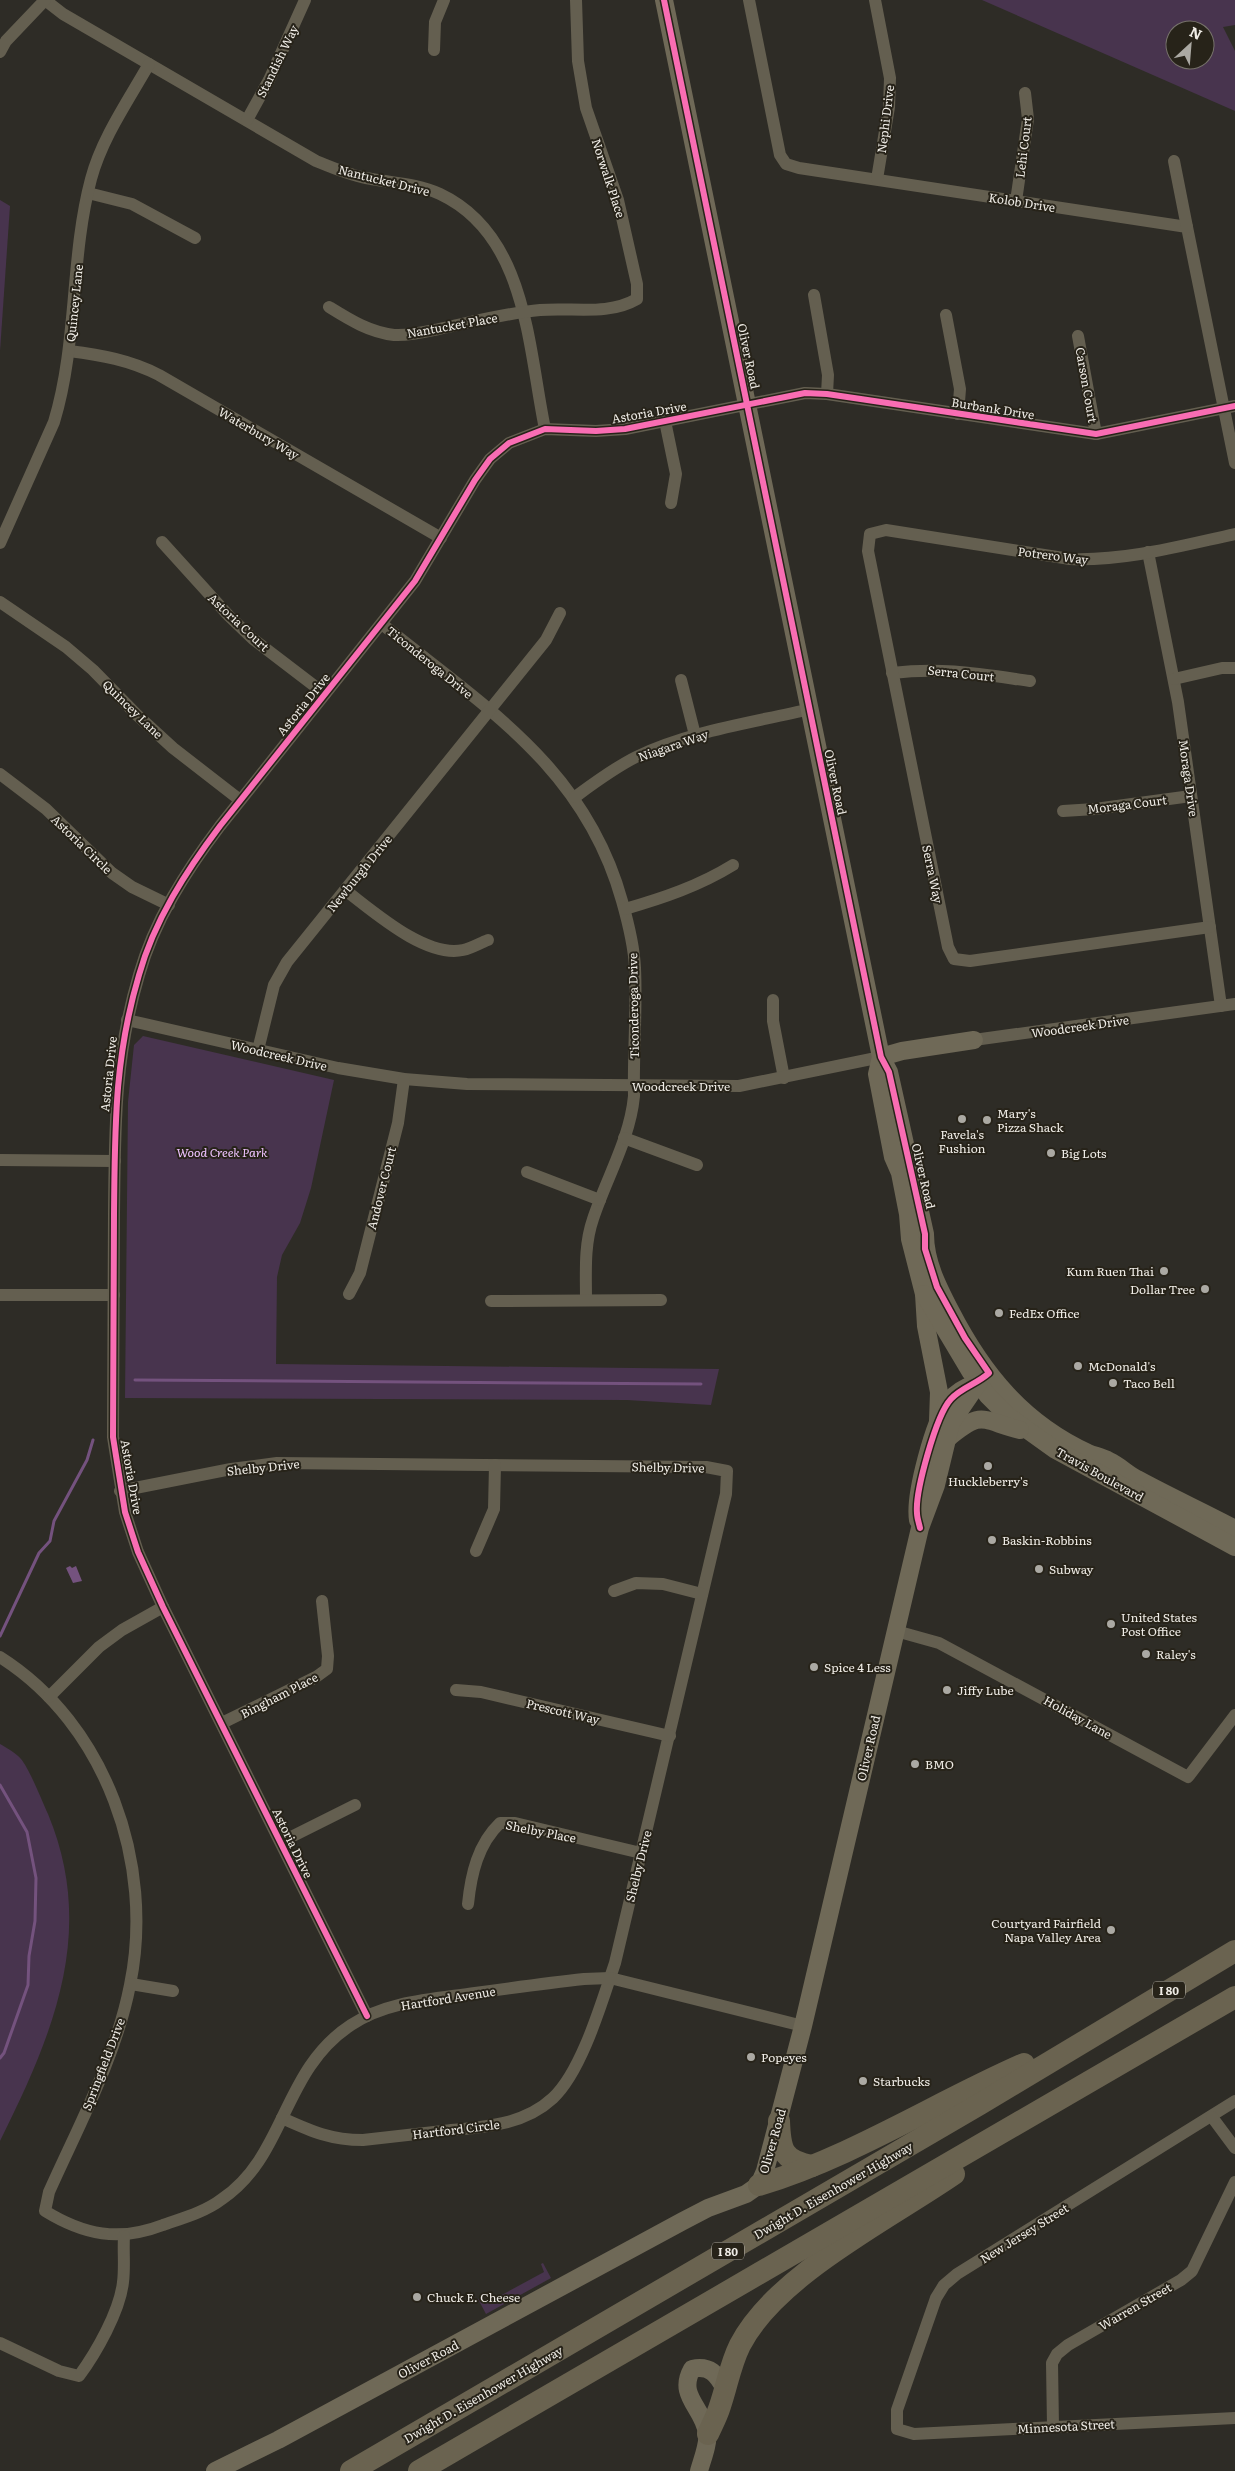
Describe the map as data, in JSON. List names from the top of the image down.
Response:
{
  "streets": {
    "highway": ["I 80", "Dwight D. Eisenhower Highway"],
    "street": [
      "Standish Way",
      "Nephi Drive",
      "Lehi Court",
      "Norwalk Place",
      "Nantucket Drive",
      "Kolob Drive",
      "Quincey Lane",
      "Nantucket Place",
      "Oliver Road",
      "Carson Court",
      "Burbank Drive",
      "Astoria Drive",
      "Waterbury Way",
      "Potrero Way",
      "Astoria Court",
      "Ticonderoga Drive",
      "Serra Court",
      "Niagara Way",
      "Moraga Drive",
      "Moraga Court",
      "Astoria Circle",
      "Newburgh Drive",
      "Serra Way",
      "Woodcreek Drive",
      "Andover Court",
      "Shelby Drive",
      "Travis Boulevard",
      "Bingham Place",
      "Prescott Way",
      "Holiday Lane",
      "Shelby Place",
      "Hartford Avenue",
      "Springfield Drive",
      "Hartford Circle",
      "New Jersey Street",
      "Warren Street",
      "Minnesota Street"
    ]
  },
  "crossings": [
    ["Standish Way", "Nantucket Drive"],
    ["Nephi Drive", "Kolob Drive"],
    ["Lehi Court", "Kolob Drive"],
    ["Norwalk Place", "Nantucket Drive"],
    ["Norwalk Place", "Nantucket Place"],
    ["Nantucket Drive", "Quincey Lane"],
    ["Nantucket Drive", "Nantucket Place"],
    ["Nantucket Drive", "Astoria Drive"],
    ["Quincey Lane", "Astoria Drive"],
    ["Quincey Lane", "Waterbury Way"],
    ["Oliver Road", "Burbank Drive"],
    ["Oliver Road", "Astoria Drive"],
    ["Oliver Road", "Niagara Way"],
    ["Oliver Road", "Woodcreek Drive"],
    ["Oliver Road", "Travis Boulevard"],
    ["Oliver Road", "Holiday Lane"],
    ["Oliver Road", "Hartford Avenue"],
    ["Carson Court", "Burbank Drive"],
    ["Burbank Drive", "Astoria Drive"],
    ["Astoria Drive", "Waterbury Way"],
    ["Astoria Drive", "Astoria Court"],
    ["Astoria Drive", "Ticonderoga Drive"],
    ["Astoria Drive", "Astoria Circle"],
    ["Astoria Drive", "Woodcreek Drive"],
    ["Astoria Drive", "Shelby Drive"],
    ["Astoria Drive", "Bingham Place"],
    ["Astoria Drive", "Hartford Avenue"],
    ["Potrero Way", "Moraga Drive"],
    ["Potrero Way", "Serra Way"],
    ["Ticonderoga Drive", "Niagara Way"],
    ["Ticonderoga Drive", "Newburgh Drive"],
    ["Ticonderoga Drive", "Woodcreek Drive"],
    ["Serra Court", "Serra Way"],
    ["Moraga Drive", "Moraga Court"],
    ["Moraga Drive", "Serra Way"],
    ["Moraga Drive", "Woodcreek Drive"],
    ["Newburgh Drive", "Woodcreek Drive"],
    ["Woodcreek Drive", "Andover Court"],
    ["Shelby Drive", "Prescott Way"],
    ["Shelby Drive", "Shelby Place"],
    ["Shelby Drive", "Hartford Avenue"],
    ["Shelby Drive", "Hartford Circle"],
    ["Hartford Avenue", "Springfield Drive"],
    ["Hartford Avenue", "Hartford Circle"],
    ["New Jersey Street", "Minnesota Street"],
    ["Warren Street", "Minnesota Street"]
  ],
  "parks": ["Wood Creek Park"],
  "places": [
    "Favela's Fushion",
    "Mary's Pizza Shack",
    "Big Lots",
    "Kum Ruen Thai",
    "Dollar Tree",
    "FedEx Office",
    "McDonald's",
    "Taco Bell",
    "Huckleberry's",
    "Baskin-Robbins",
    "Subway",
    "United States Post Office",
    "Raley's",
    "Spice 4 Less",
    "Jiffy Lube",
    "BMO",
    "Courtyard Fairfield Napa Valley Area",
    "Popeyes",
    "Starbucks",
    "Chuck E. Cheese"
  ],
  "north": "top right"
}
